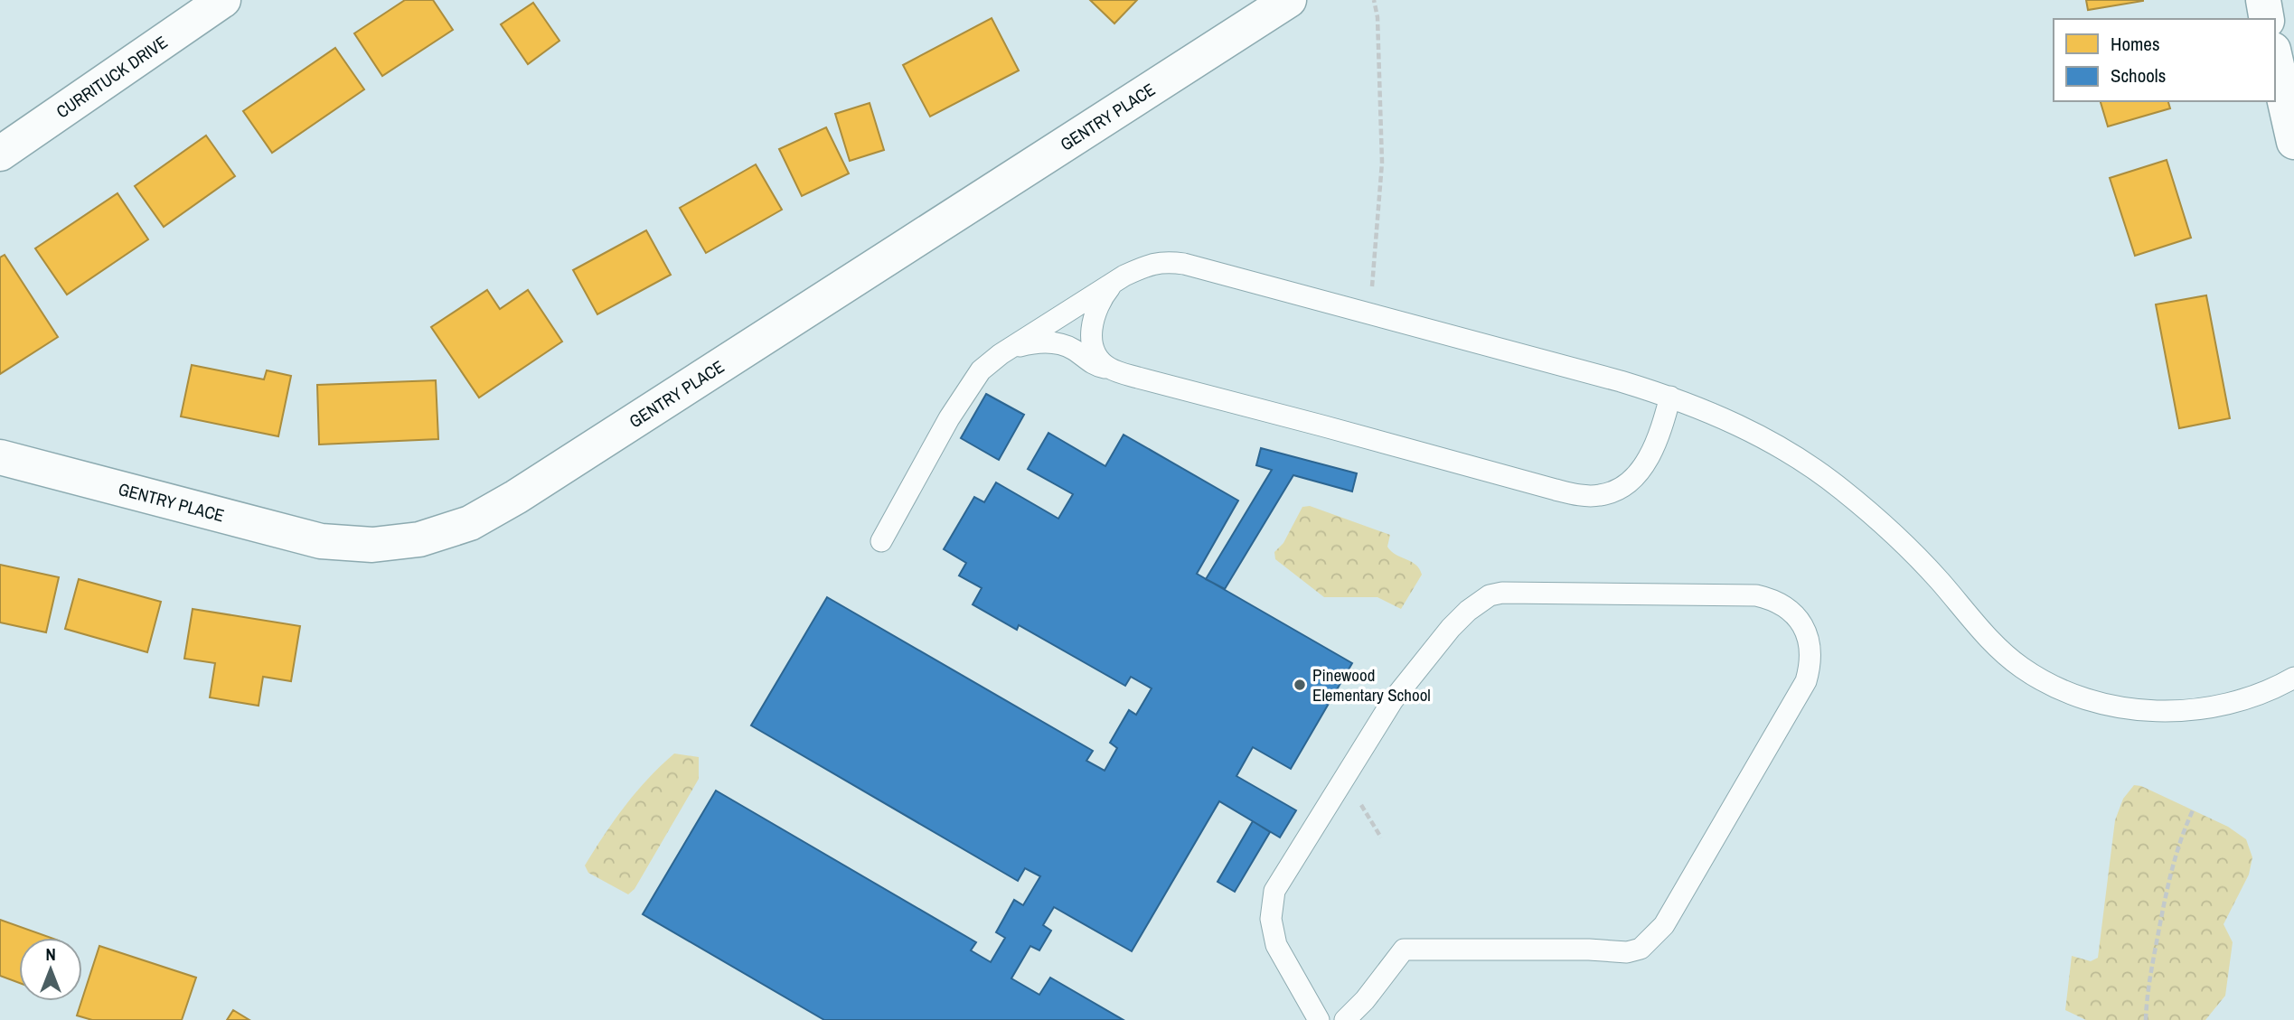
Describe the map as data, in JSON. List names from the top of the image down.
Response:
{
  "streets": {
    "street": ["CURRITUCK DRIVE", "GENTRY PLACE"]
  },
  "places": ["Pinewood Elementary School"],
  "legend": ["Homes", "Schools"],
  "north": "top"
}
